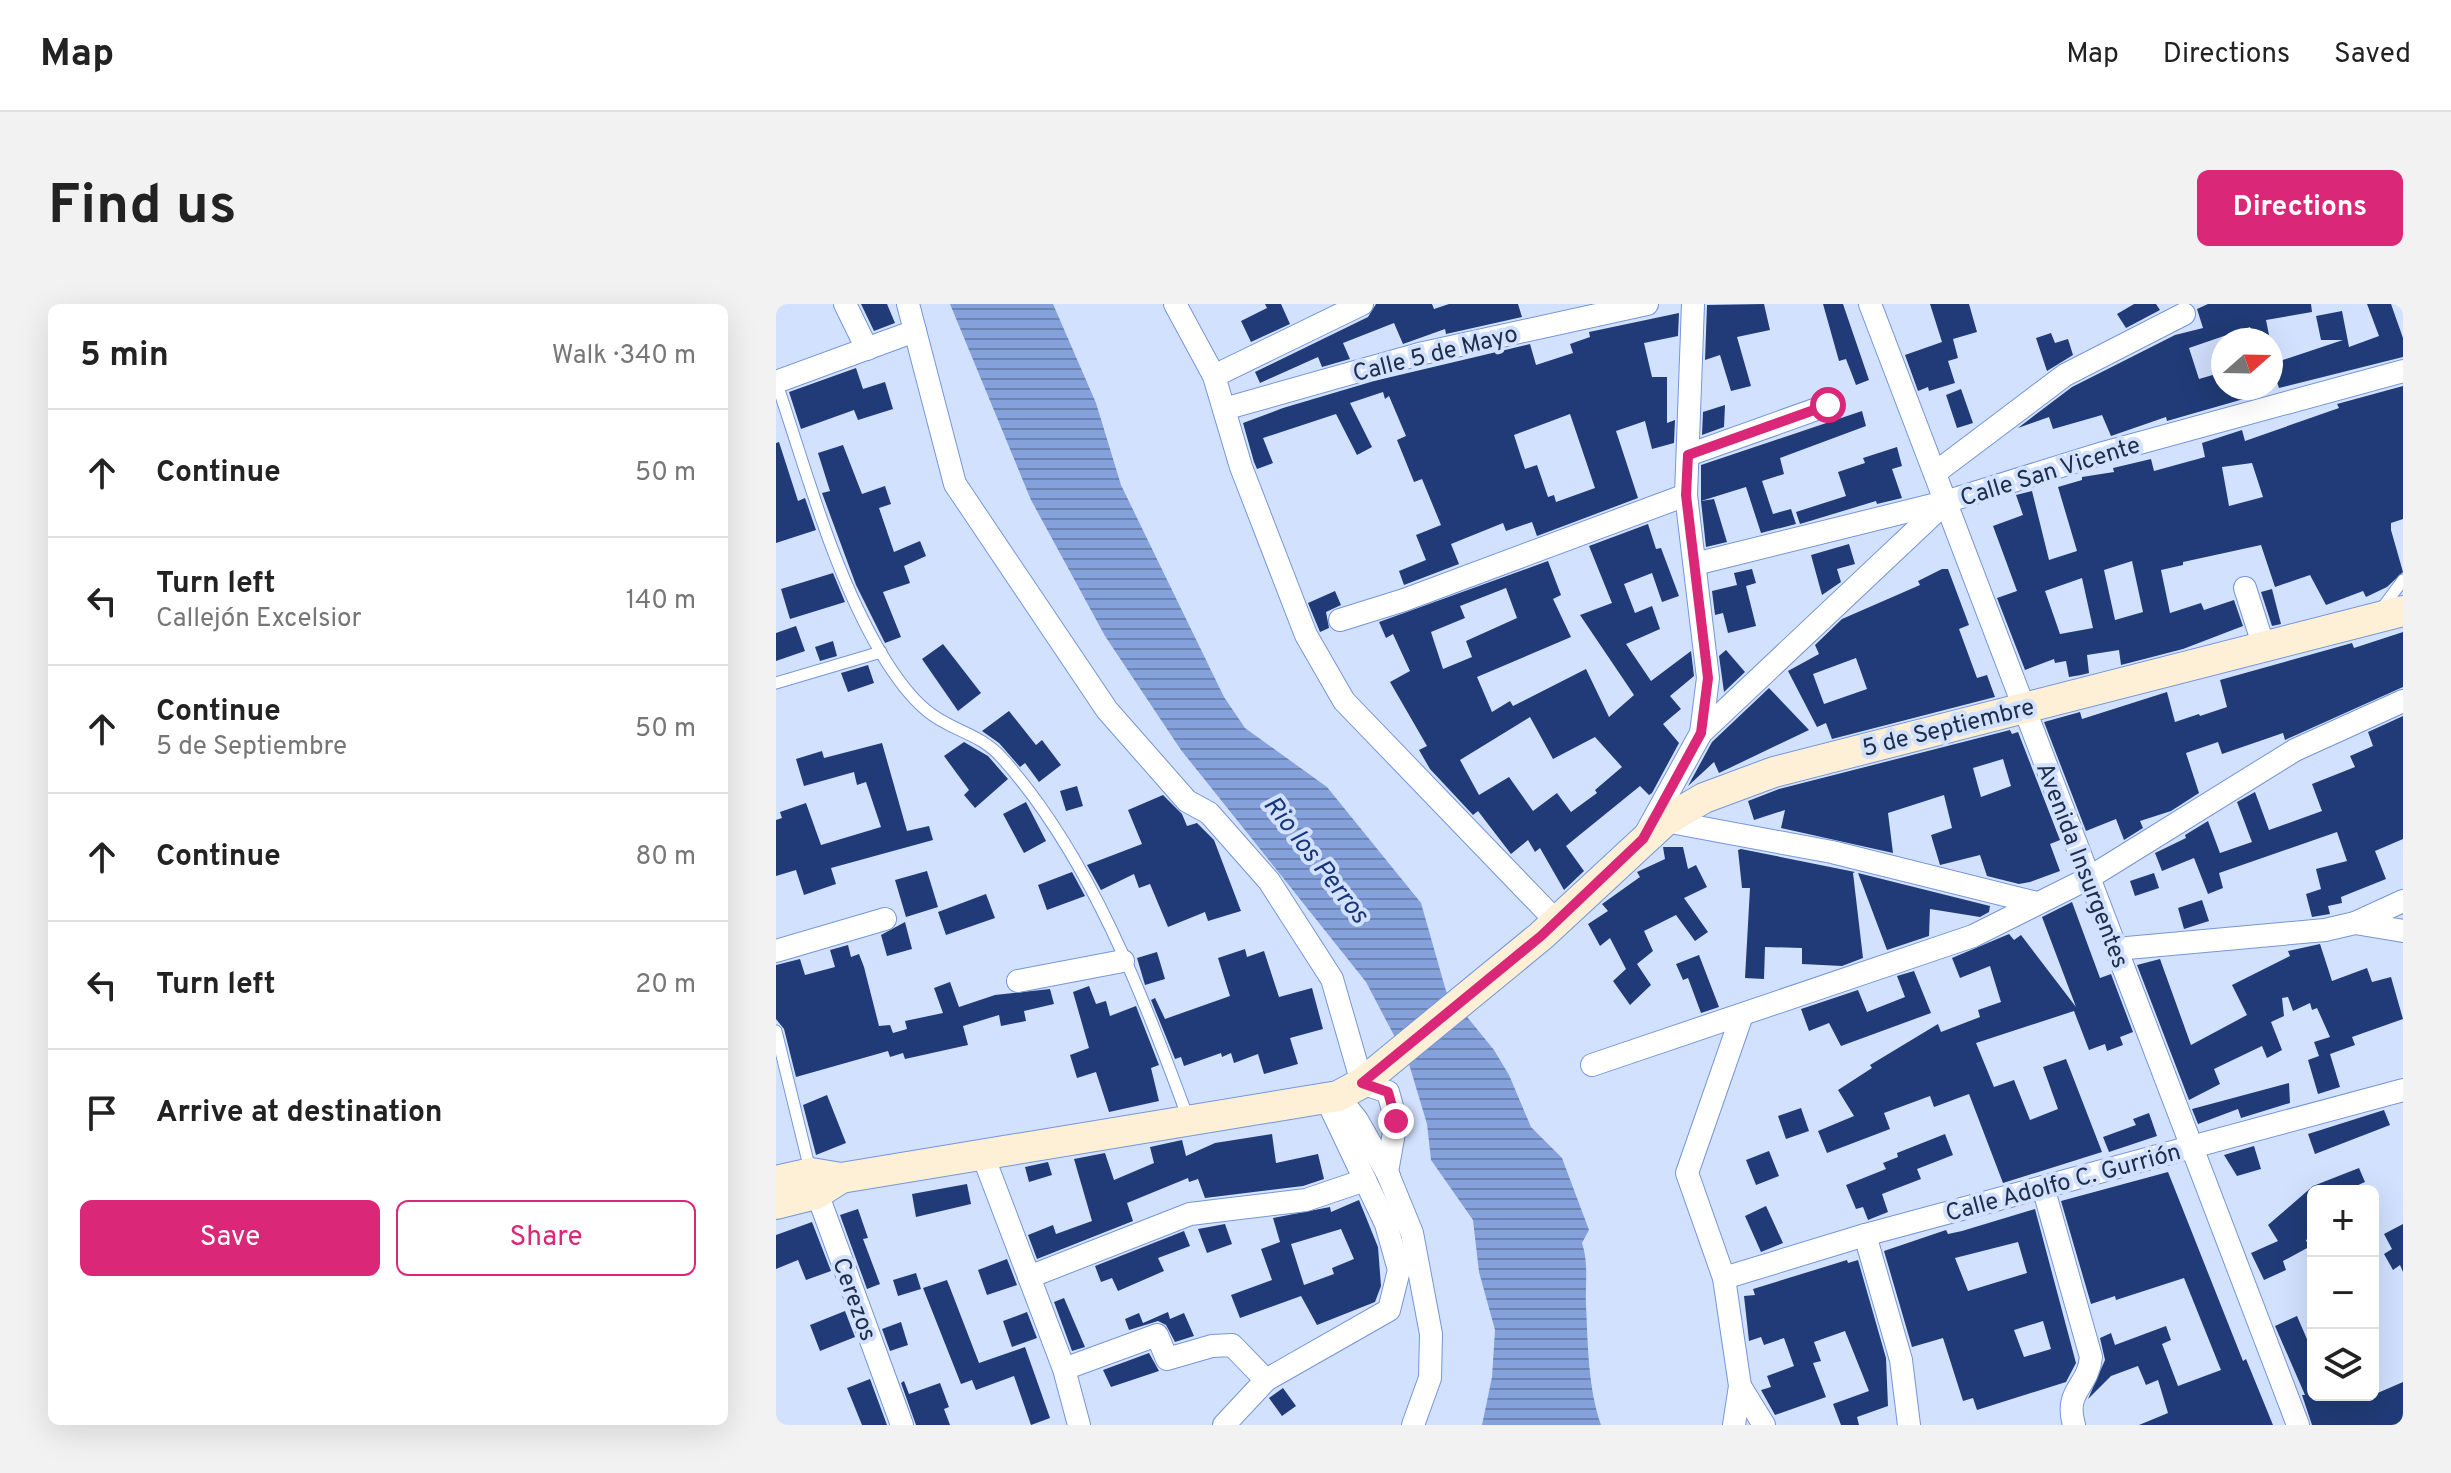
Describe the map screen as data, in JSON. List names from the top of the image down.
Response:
{
  "streets": {
    "street": [
      "Calle 5 de Mayo",
      "Calle San Vicente",
      "5 de Septiembre",
      "Avenida Insurgentes",
      "Calle Adolfo C. Gurrión",
      "Cerezos"
    ]
  },
  "crossings": [
    ["Calle San Vicente", "Avenida Insurgentes"],
    ["5 de Septiembre", "Avenida Insurgentes"],
    ["Avenida Insurgentes", "Calle Adolfo C. Gurrión"]
  ],
  "water": ["Rio los Perros"],
  "north": "right",
  "page": {
    "header": "Map",
    "nav": ["Map", "Directions", "Saved"],
    "buttons": [
      "Directions",
      ["Save", "Share"]
    ],
    "title": "Find us",
    "heading": ["5 min", "Walk · 340 m"],
    "list": [
      ["Continue", "50 m"],
      ["Turn left", "Callejón Excelsior", "140 m"],
      ["Continue", "5 de Septiembre", "50 m"],
      ["Continue", "80 m"],
      ["Turn left", "20 m"],
      "Arrive at destination"
    ],
    "map_buttons": ["+", "−"]
  }
}
